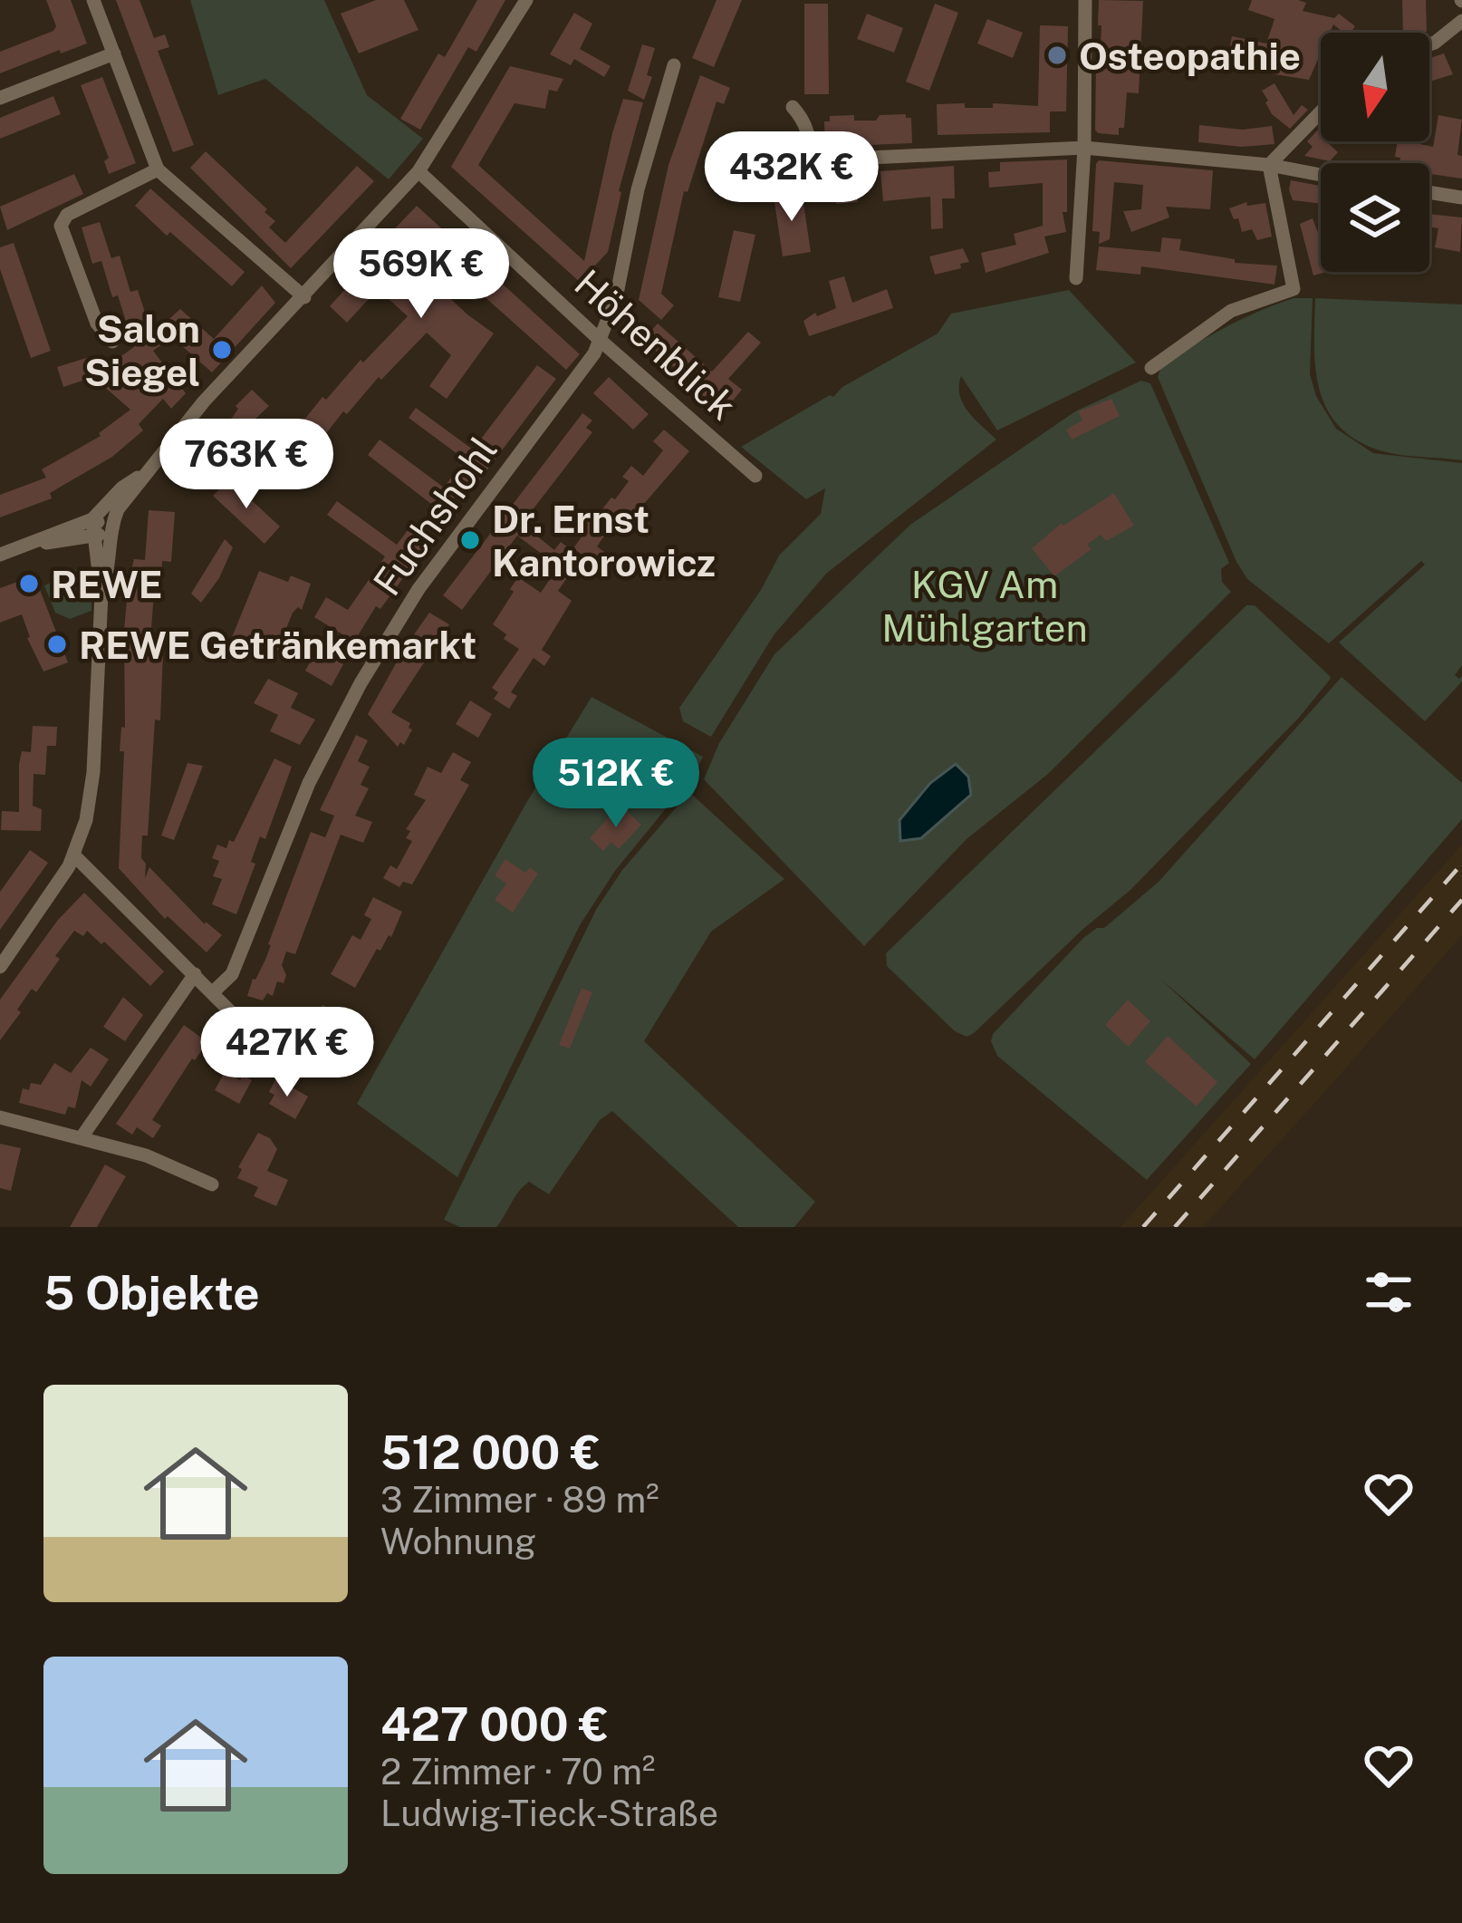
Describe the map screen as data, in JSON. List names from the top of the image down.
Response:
{
  "streets": {
    "street": ["Höhenblick", "Fuchshohl"]
  },
  "crossings": [
    ["Höhenblick", "Fuchshohl"]
  ],
  "parks": ["KGV Am Mühlgarten"],
  "places": [
    "Osteopathie",
    "Salon Siegel",
    "Dr. Ernst Kantorowicz",
    "REWE",
    "REWE Getränkemarkt"
  ],
  "north": "bottom",
  "page": {
    "price": [
      "432K €",
      "569K €",
      "763K €",
      "512K €",
      "427K €"
    ],
    "heading": "5 Objekte",
    "list": [
      {
        "name": "512 000 €",
        "note": "3 Zimmer · 89 m² · Wohnung"
      },
      {
        "name": "427 000 €",
        "note": "2 Zimmer · 70 m² · Ludwig-Tieck-Straße"
      }
    ]
  }
}
